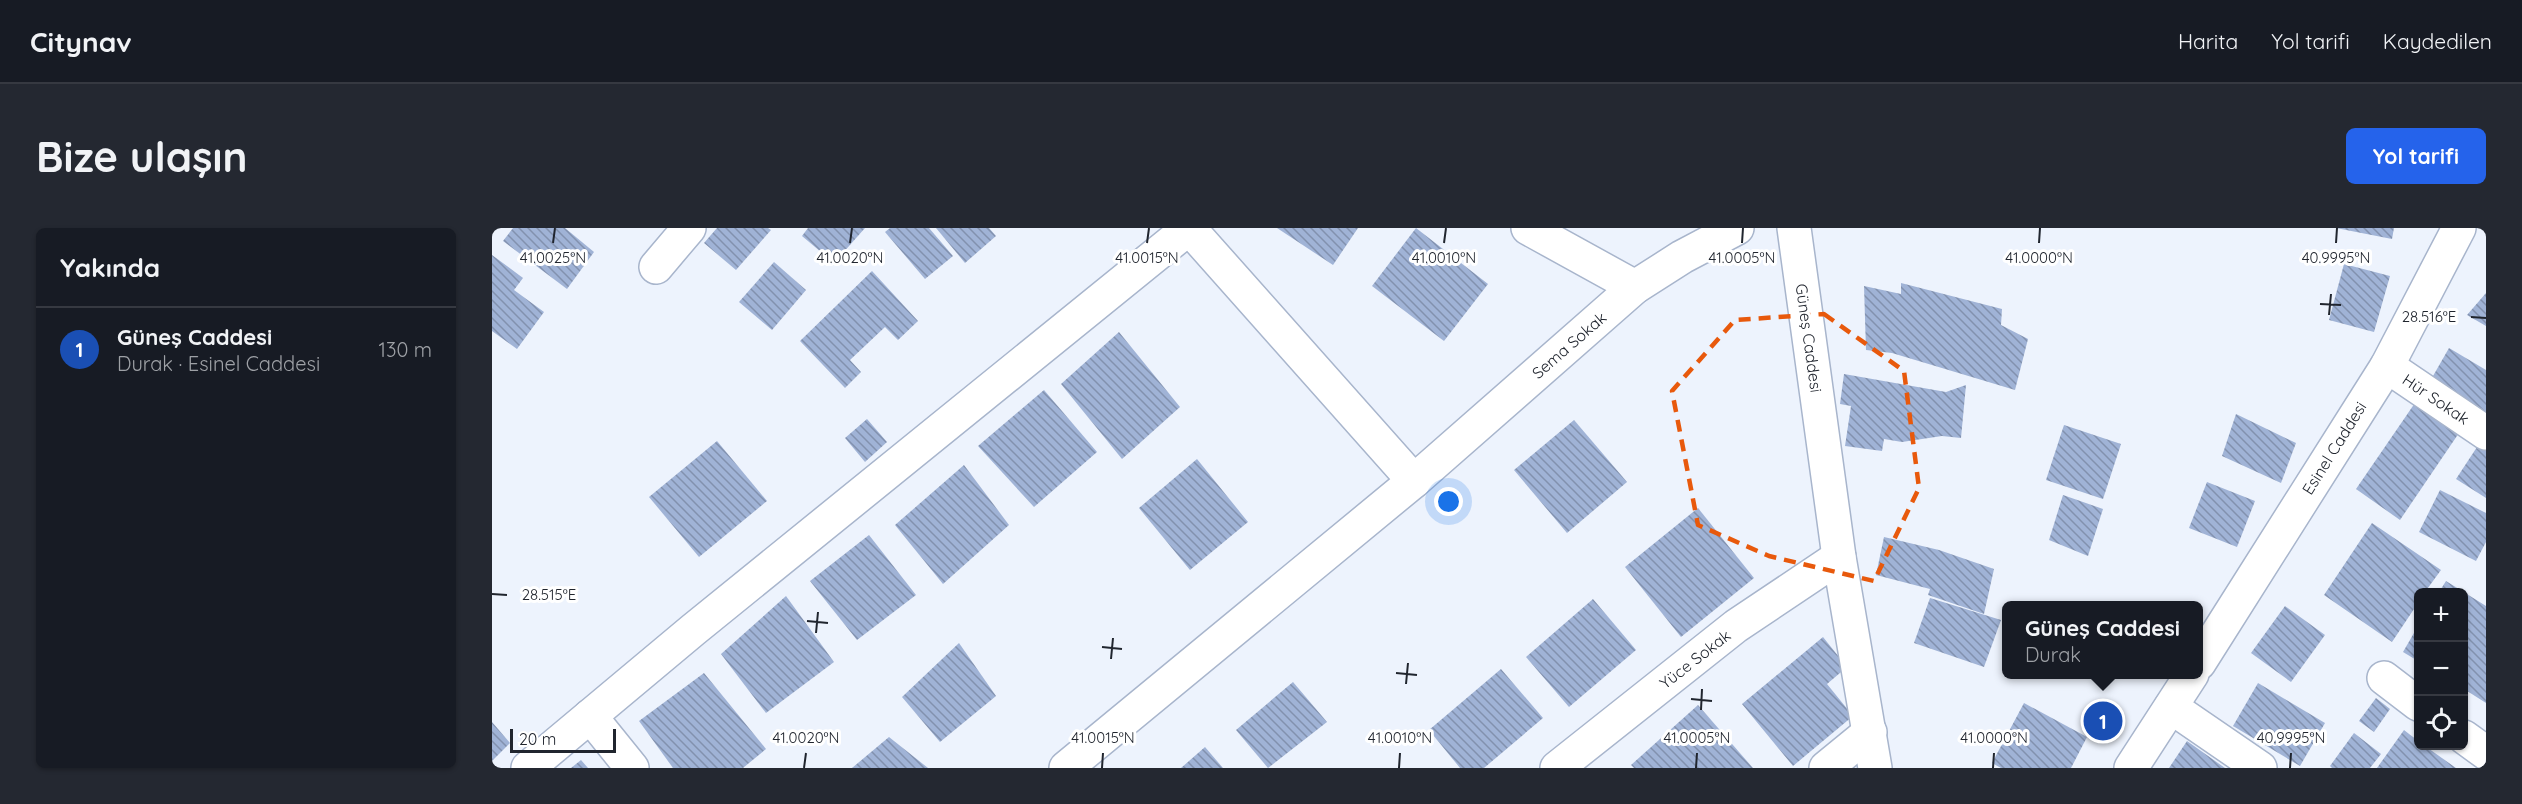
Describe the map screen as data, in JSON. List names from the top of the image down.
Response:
{
  "streets": {
    "street": [
      "Güneş Caddesi",
      "Sema Sokak",
      "Hür Sokak",
      "Esinel Caddesi",
      "Yüce Sokak"
    ]
  },
  "crossings": [
    ["Güneş Caddesi", "Yüce Sokak"],
    ["Hür Sokak", "Esinel Caddesi"]
  ],
  "scale_bar": "20 m",
  "page": {
    "header": "Citynav",
    "nav": ["Harita", "Yol tarifi", "Kaydedilen"],
    "buttons": "Yol tarifi",
    "title": "Bize ulaşın",
    "heading": "Yakında",
    "list": [
      {
        "mark": "1",
        "name": "Güneş Caddesi",
        "note": "Durak · Esinel Caddesi",
        "value": "130 m"
      }
    ],
    "map_buttons": ["+", "−"],
    "popup": ["Güneş Caddesi", "Durak"],
    "pins": "1",
    "scale": "20 m"
  },
  "coordinates": [
    "41.0025°N",
    "41.0020°N",
    "41.0015°N",
    "41.0010°N",
    "41.0005°N",
    "41.0000°N",
    "40.9995°N",
    "28.516°E",
    "28.515°E"
  ]
}
